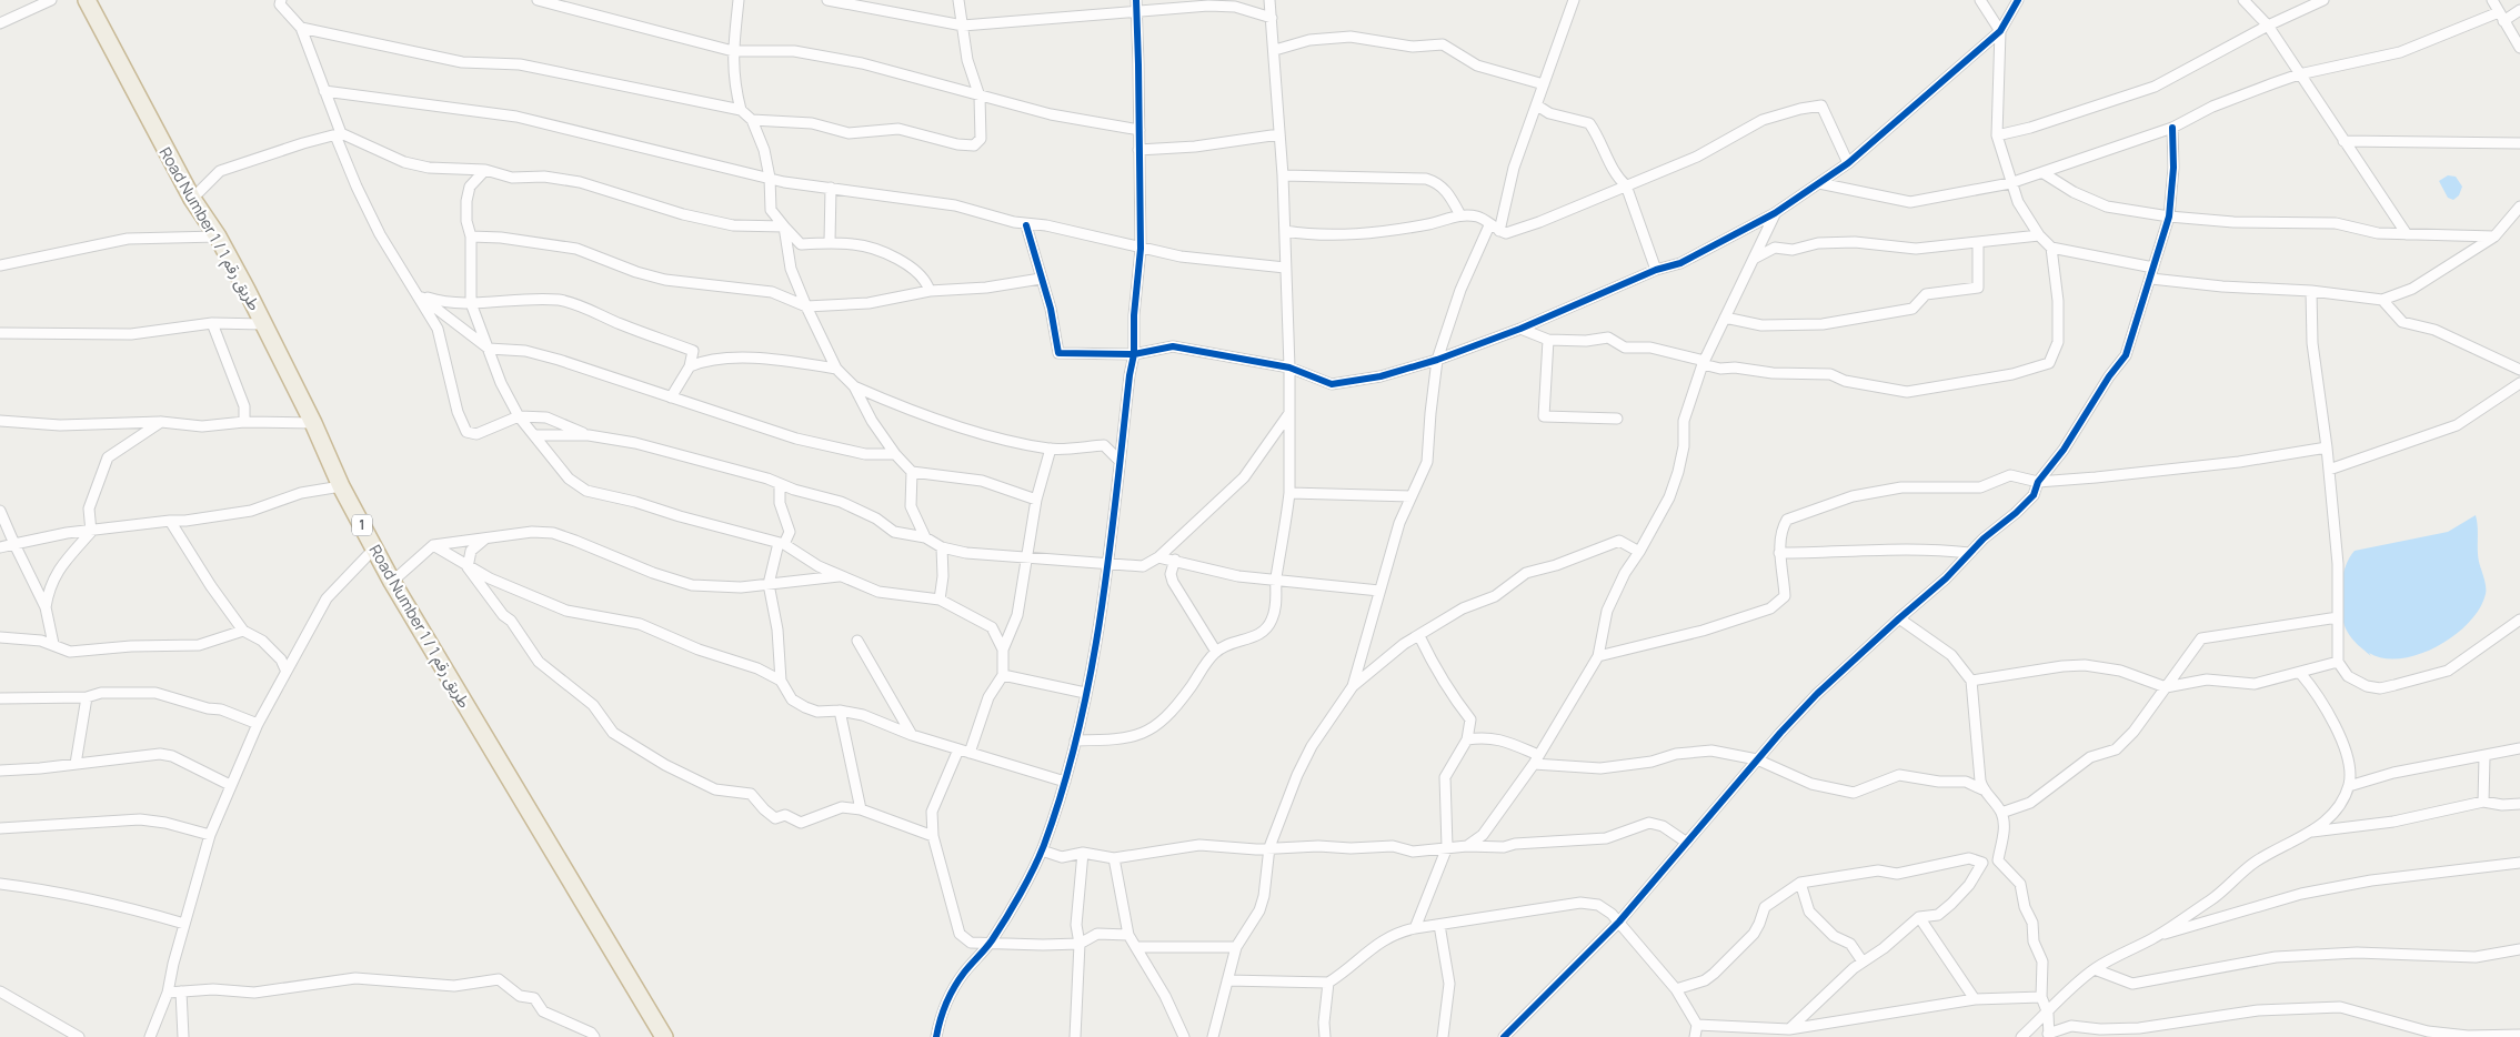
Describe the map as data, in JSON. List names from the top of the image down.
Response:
{
  "streets": {
    "highway": ["Road Number 1 / طريق رقم 1", "1"]
  }
}
